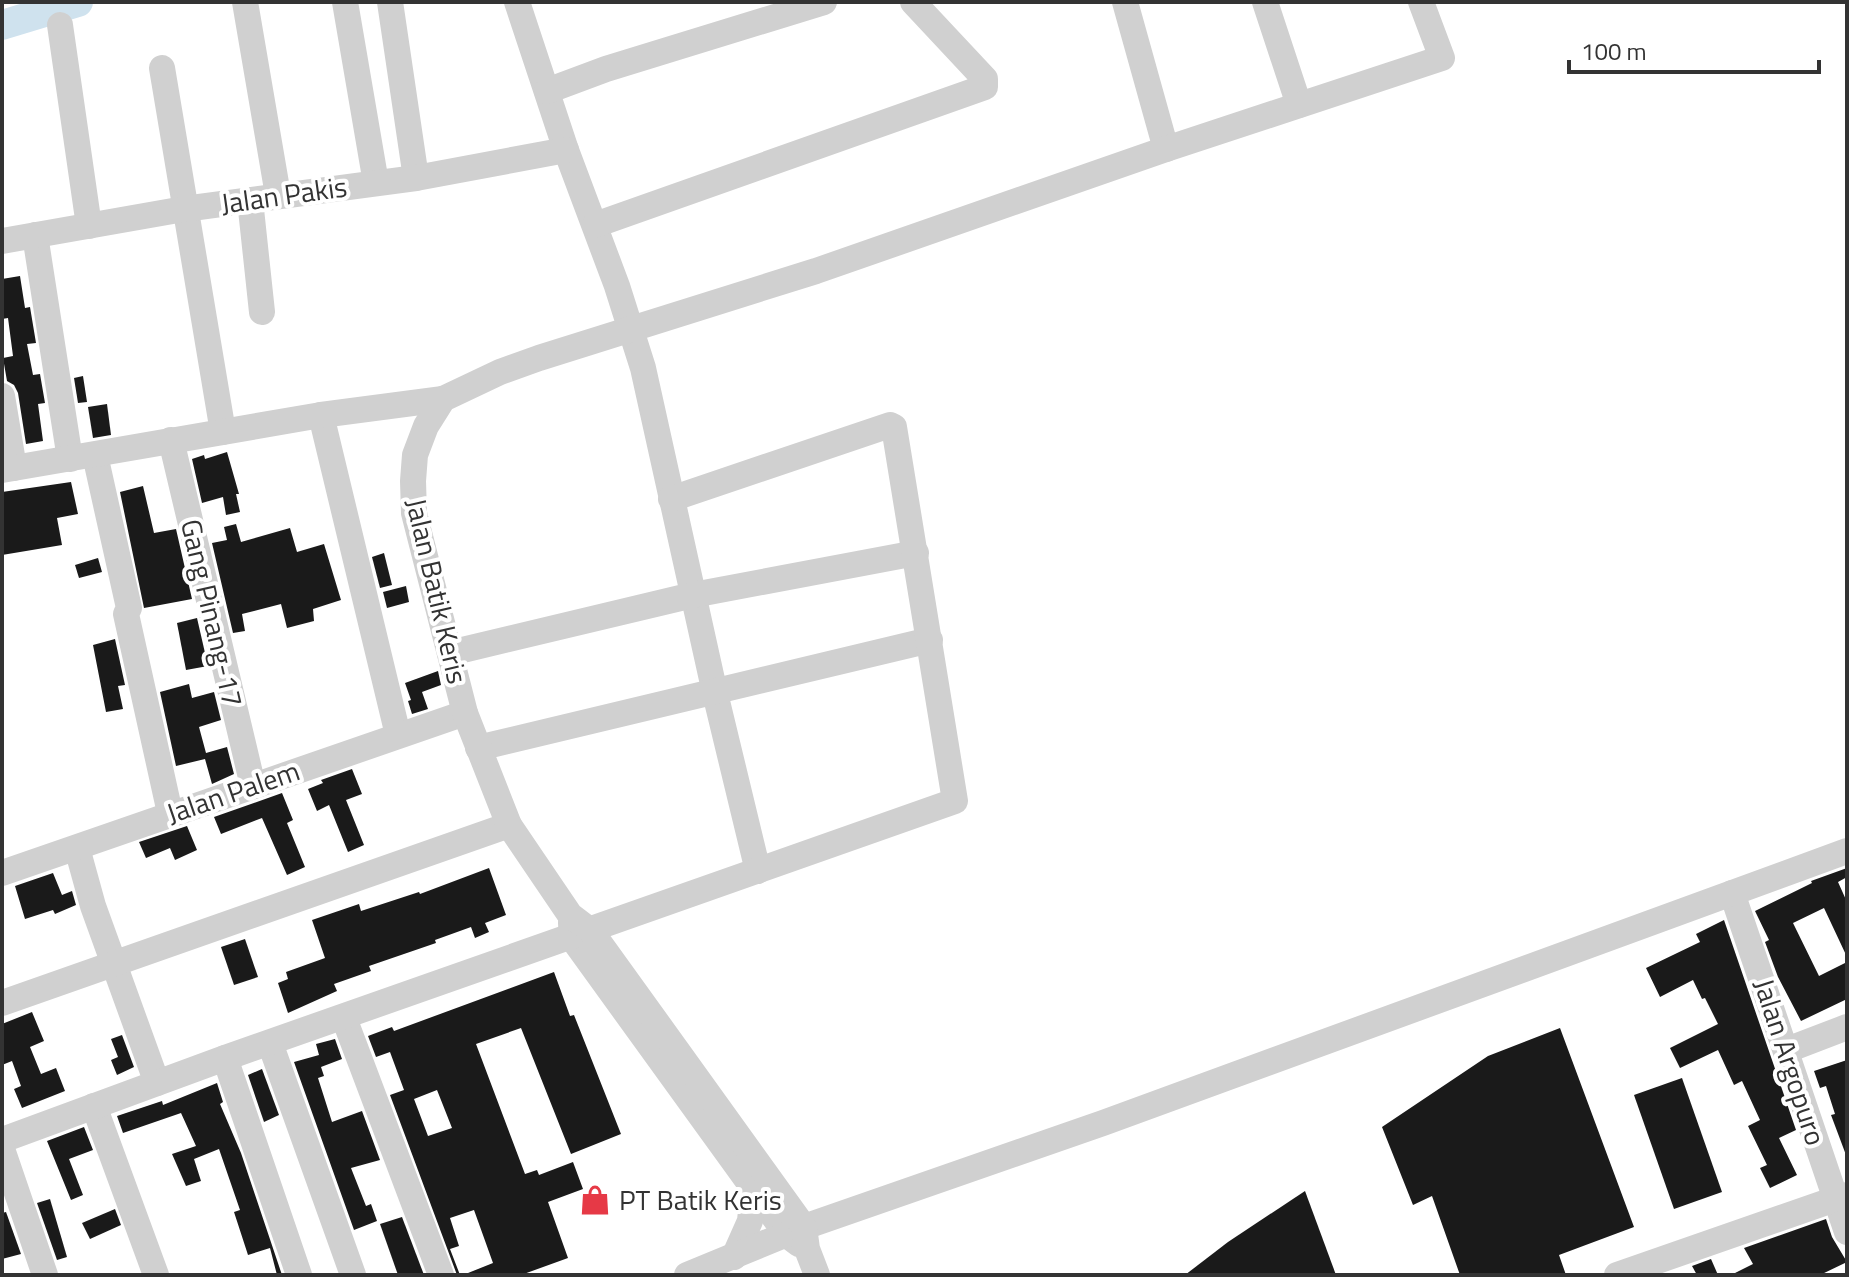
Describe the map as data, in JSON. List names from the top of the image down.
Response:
{
  "streets": {
    "street": [
      "Jalan Pakis",
      "Jalan Batik Keris",
      "Gang Pinang-17",
      "Jalan Palem",
      "Jalan Argopuro"
    ]
  },
  "crossings": [
    ["Jalan Batik Keris", "Jalan Palem"],
    ["Gang Pinang-17", "Jalan Palem"]
  ],
  "places": {
    "shop": ["PT Batik Keris"]
  },
  "scale_bar": "100 m"
}
